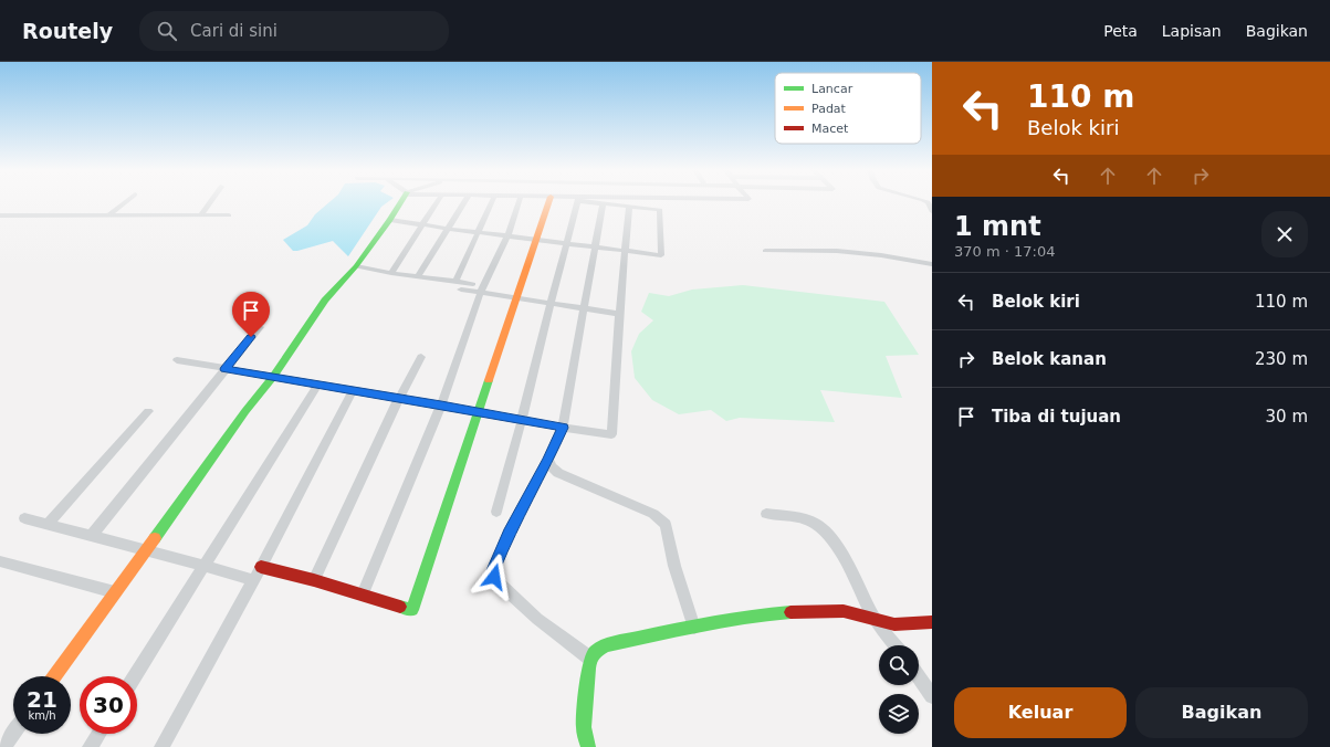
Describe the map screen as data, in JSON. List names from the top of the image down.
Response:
{
  "legend": ["Lancar", "Padat", "Macet"],
  "page": {
    "header": "Routely",
    "search": "Cari di sini",
    "nav": ["Peta", "Lapisan", "Bagikan"],
    "turn": ["110 m", "Belok kiri"],
    "heading": ["1 mnt", "370 m · 17:04"],
    "list": [
      {
        "name": "Belok kiri",
        "value": "110 m"
      },
      {
        "name": "Belok kanan",
        "value": "230 m"
      },
      {
        "name": "Tiba di tujuan",
        "value": "30 m"
      }
    ],
    "speed": "21 km/h",
    "limit": "30",
    "buttons": ["Keluar", "Bagikan"]
  }
}
